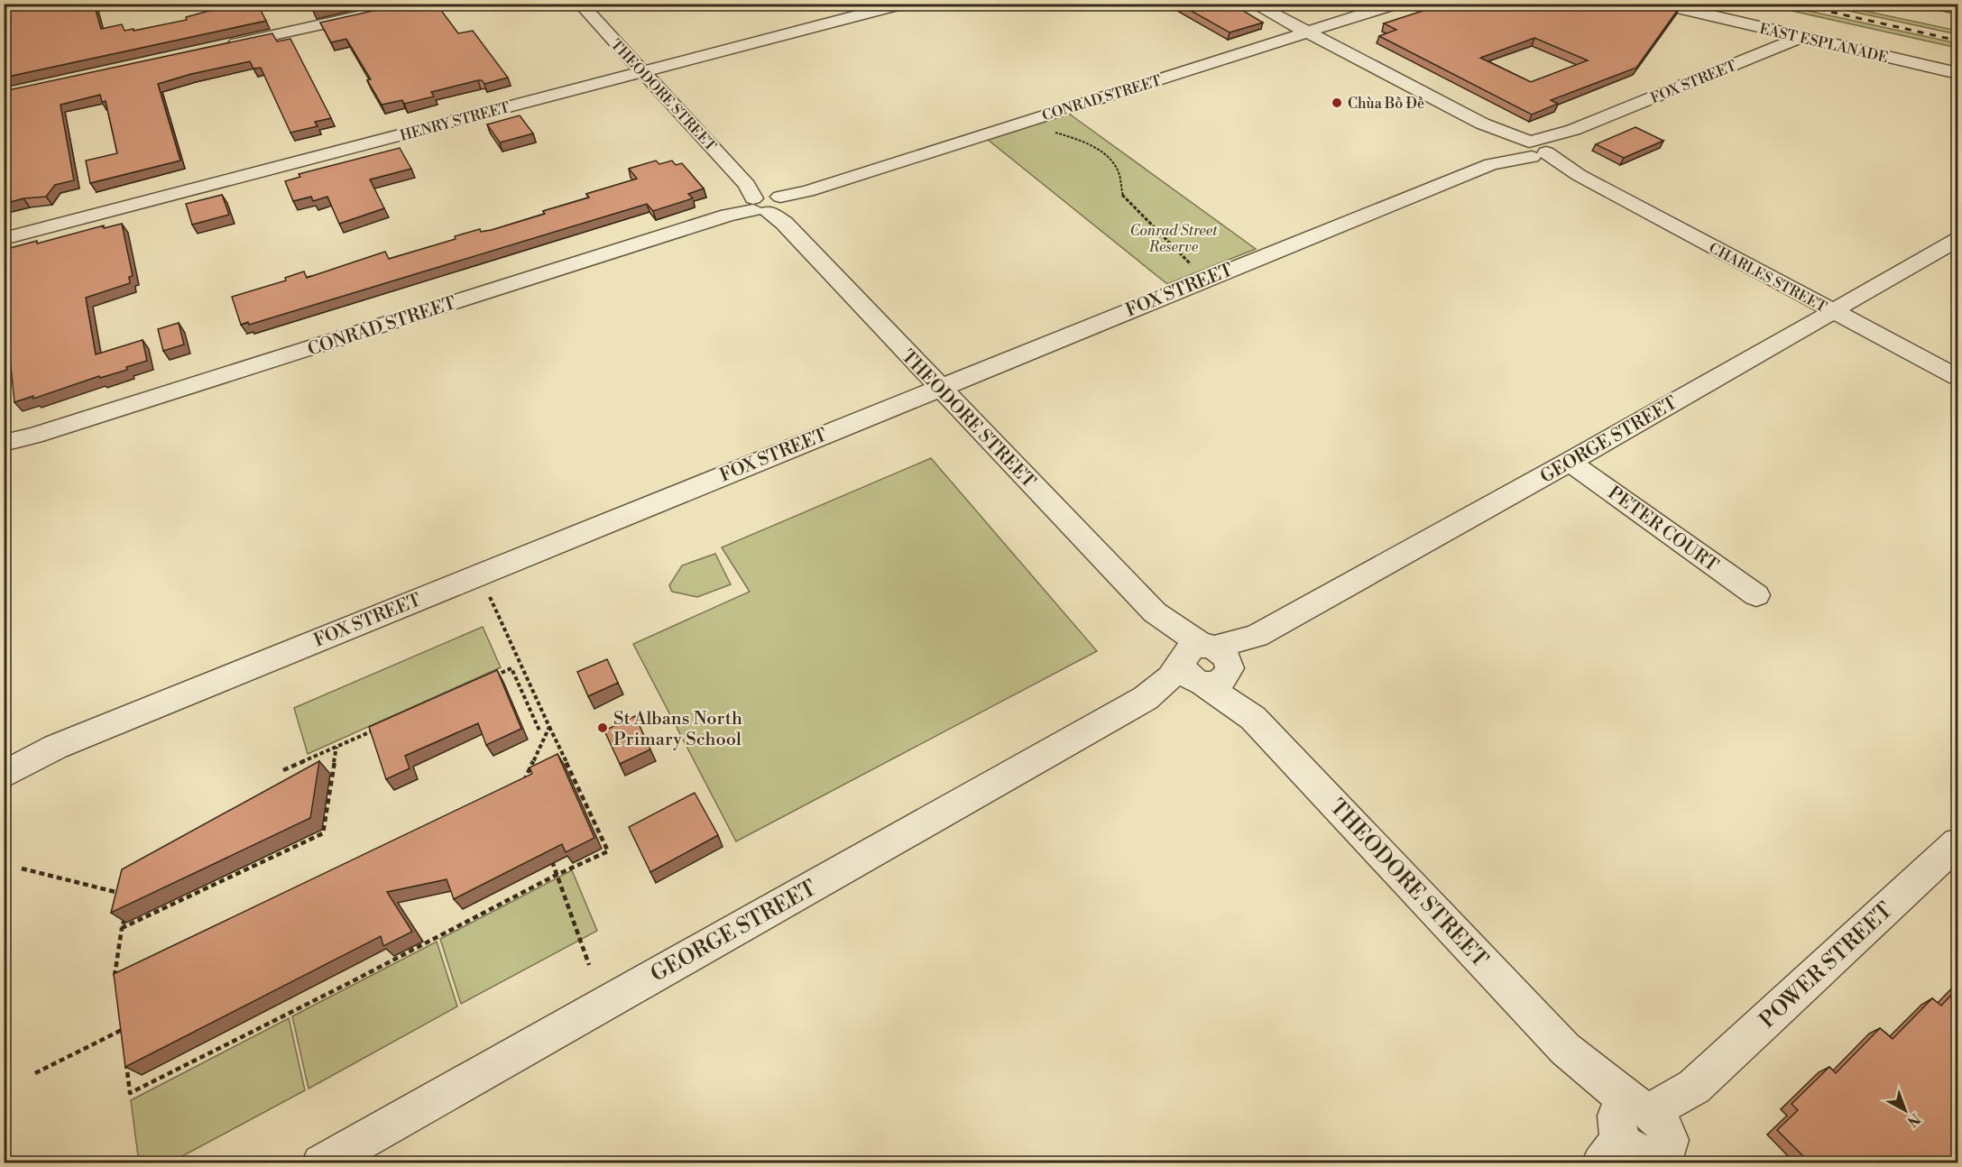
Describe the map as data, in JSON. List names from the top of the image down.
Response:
{
  "streets": {
    "street": [
      "EAST ESPLANADE",
      "FOX STREET",
      "THEODORE STREET",
      "CONRAD STREET",
      "HENRY STREET",
      "CHARLES STREET",
      "GEORGE STREET",
      "PETER COURT",
      "POWER STREET"
    ]
  },
  "crossings": [
    ["EAST ESPLANADE", "FOX STREET"],
    ["FOX STREET", "THEODORE STREET"],
    ["FOX STREET", "CHARLES STREET"],
    ["THEODORE STREET", "CONRAD STREET"],
    ["THEODORE STREET", "HENRY STREET"],
    ["THEODORE STREET", "GEORGE STREET"],
    ["THEODORE STREET", "POWER STREET"],
    ["CONRAD STREET", "CHARLES STREET"],
    ["CHARLES STREET", "GEORGE STREET"],
    ["GEORGE STREET", "PETER COURT"]
  ],
  "parks": ["Conrad Street Reserve"],
  "places": ["Chùa Bồ Đề", "St Albans North Primary School"],
  "north": "bottom right"
}
